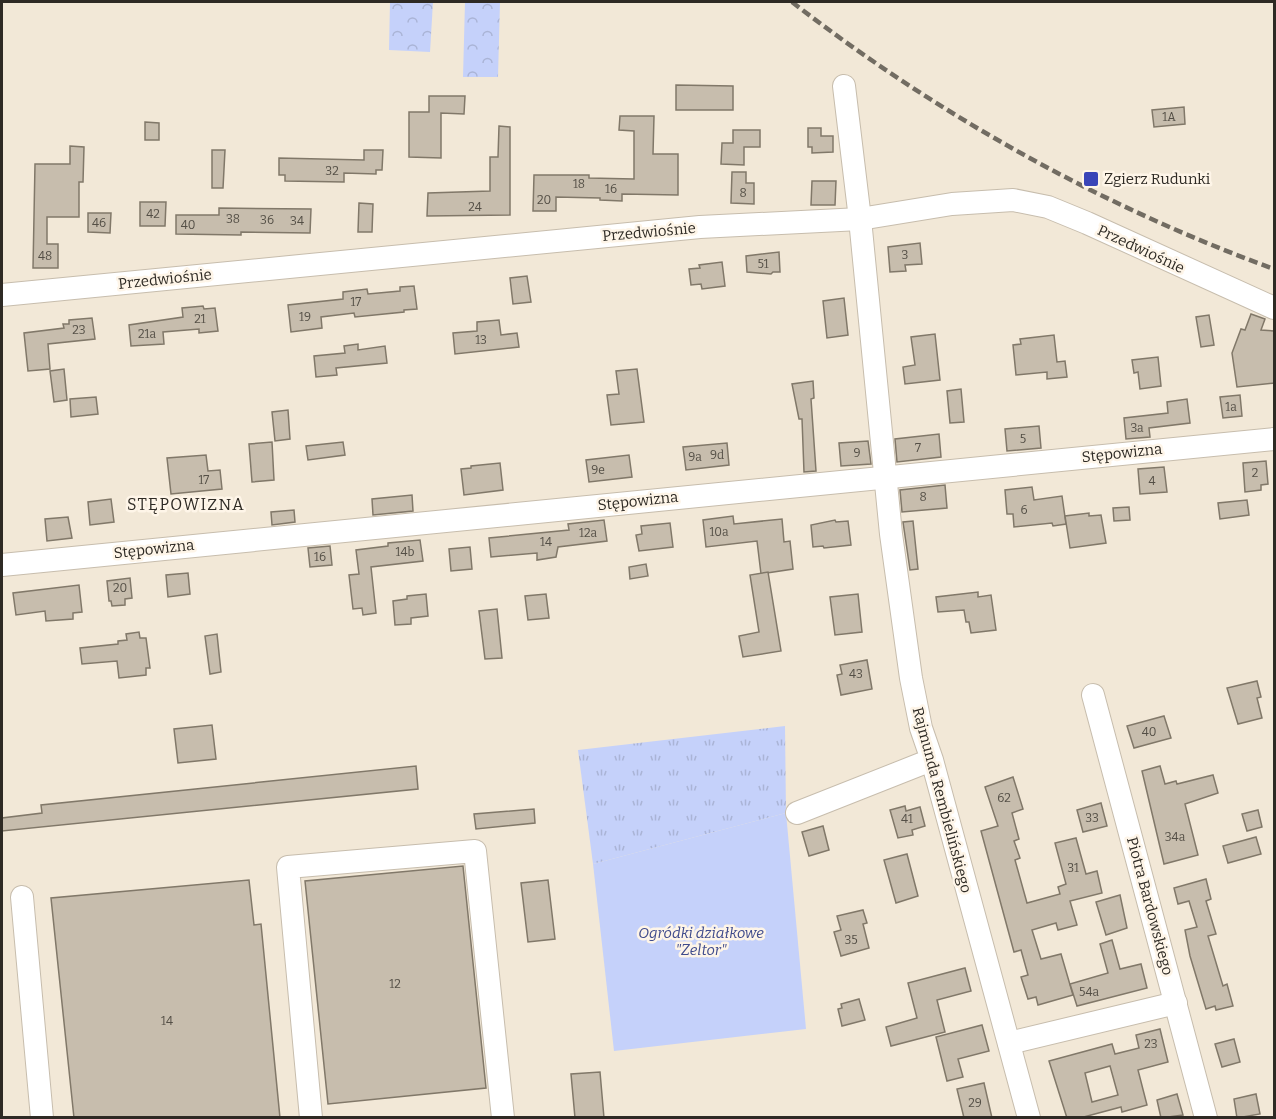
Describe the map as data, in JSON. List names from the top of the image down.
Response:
{
  "streets": {
    "street": [
      "Przedwiośnie",
      "Stępowizna",
      "Rajmunda Rembielińskiego",
      "Piotra Bardowskiego"
    ]
  },
  "crossings": [
    ["Przedwiośnie", "Rajmunda Rembielińskiego"],
    ["Stępowizna", "Rajmunda Rembielińskiego"]
  ],
  "districts": ["STĘPOWIZNA"],
  "parks": ["Ogródki działkowe \"Zeltor\""],
  "places": {
    "transit": ["Zgierz Rudunki"]
  },
  "house_numbers": [
    "1A",
    "32",
    "18",
    "16",
    "8",
    "20",
    "24",
    "42",
    "38",
    "36",
    "34",
    "46",
    "40",
    "3",
    "48",
    "51",
    "17",
    "19",
    "21",
    "23",
    "21a",
    "13",
    "1a",
    "3a",
    "5",
    "7",
    "9",
    "9d",
    "9a",
    "9e",
    "2",
    "17",
    "4",
    "8",
    "6",
    "10a",
    "12a",
    "14",
    "14b",
    "16",
    "20",
    "43",
    "40",
    "62",
    "33",
    "41",
    "34a",
    "31",
    "35",
    "12",
    "54a",
    "14",
    "23",
    "29"
  ]
}
